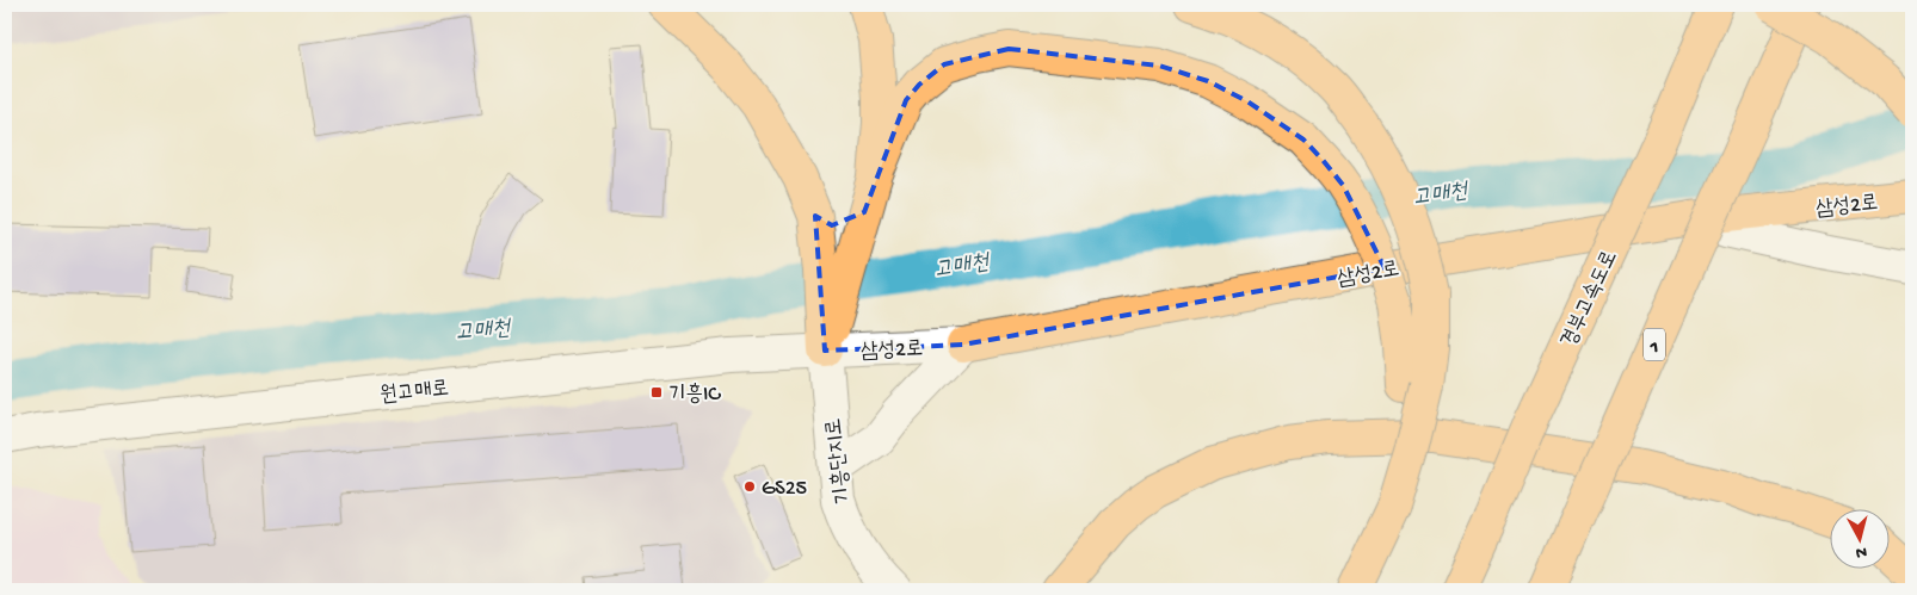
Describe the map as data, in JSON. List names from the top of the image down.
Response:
{
  "streets": {
    "main road": ["삼성2로", "경부고속도로", "1"],
    "street": ["원고매로", "기흥단지로"]
  },
  "crossings": [
    ["삼성2로", "원고매로"],
    ["삼성2로", "기흥단지로"],
    ["원고매로", "기흥단지로"]
  ],
  "water": ["고매천"],
  "places": {
    "transit": ["기흥IC"],
    "other": ["GS25"]
  },
  "north": "bottom"
}
